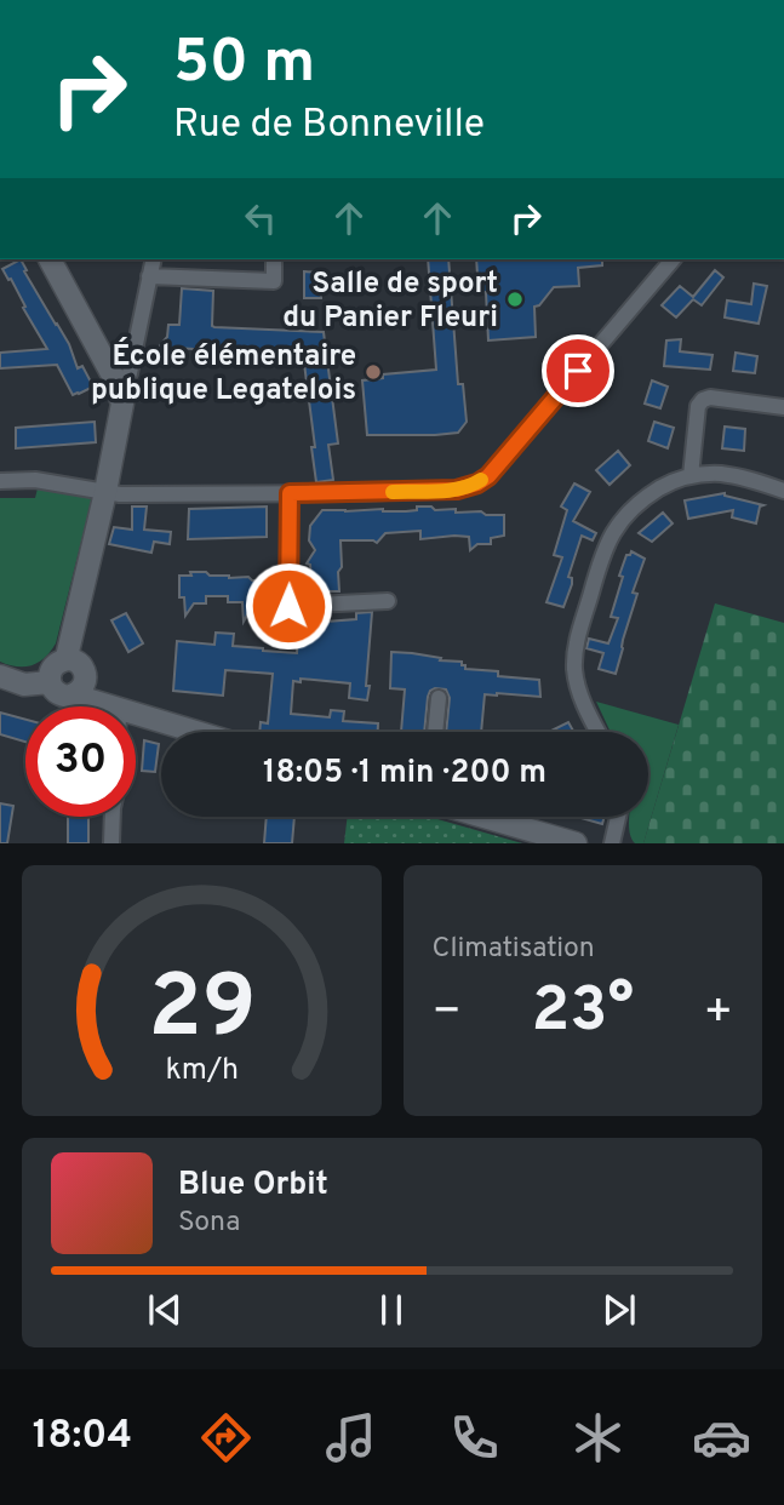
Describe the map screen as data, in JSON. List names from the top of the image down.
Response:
{
  "places": ["Salle de sport du Panier Fleuri", "École élémentaire publique Legatelois"],
  "page": {
    "turn": ["50 m", "Rue de Bonneville"],
    "limit": "30",
    "trip": "18:05 · 1 min · 200 m",
    "tile": "Climatisation",
    "heat": ["−", "23°", "+"],
    "song": ["Blue Orbit", "Sona"],
    "tabs": "18:04",
    "gauge": ["29", "km/h"]
  }
}
